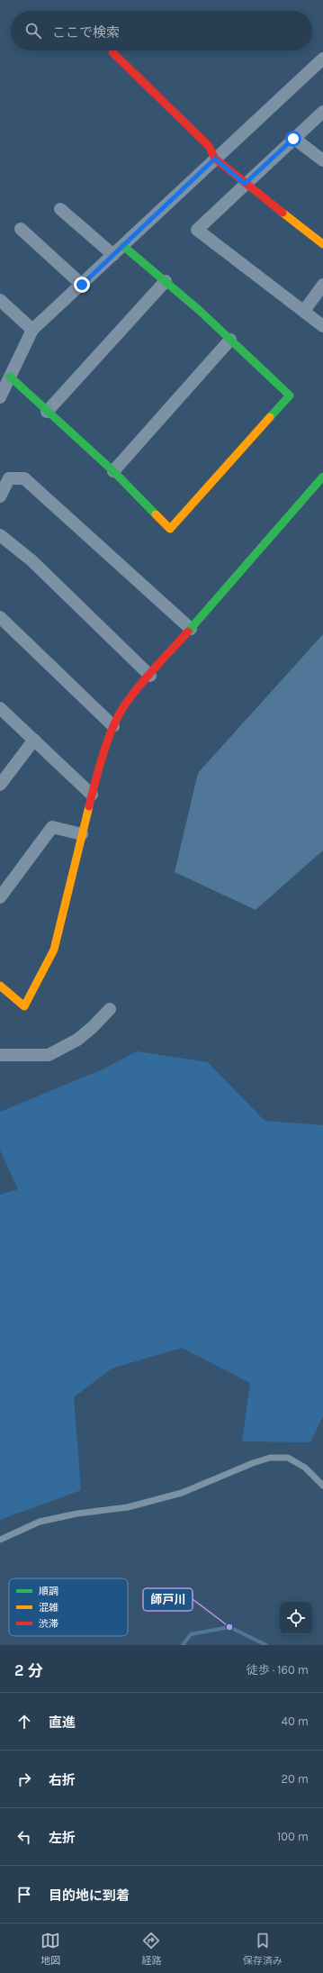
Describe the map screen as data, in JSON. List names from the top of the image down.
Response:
{
  "places": ["師戸川"],
  "legend": ["順調", "混雑", "渋滞"],
  "page": {
    "search": "ここで検索",
    "heading": ["2 分", "徒歩 · 160 m"],
    "list": [
      ["直進", "40 m"],
      ["右折", "20 m"],
      ["左折", "100 m"],
      "目的地に到着"
    ],
    "nav": ["地図", "経路", "保存済み"]
  }
}
